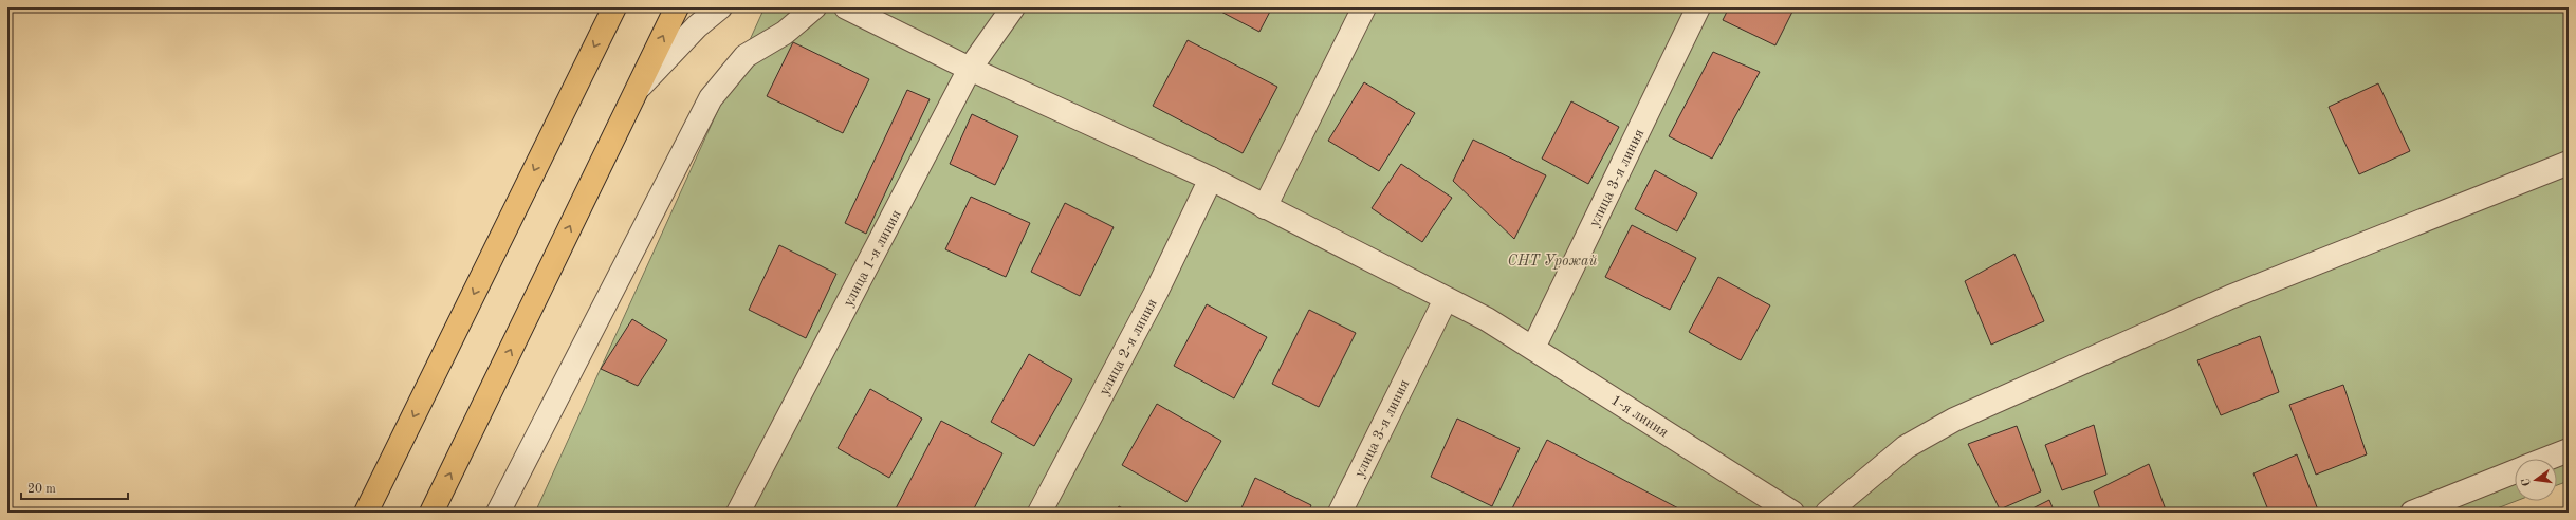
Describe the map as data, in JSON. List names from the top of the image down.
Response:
{
  "streets": {
    "street": [
      "улица 3-я линия",
      "улица 1-я линия",
      "улица 2-я линия",
      "1-я линия"
    ]
  },
  "crossings": [
    ["улица 3-я линия", "1-я линия"],
    ["улица 1-я линия", "1-я линия"],
    ["улица 2-я линия", "1-я линия"]
  ],
  "parks": ["СНТ Урожай"],
  "scale_bar": "20 m",
  "north": "left"
}
